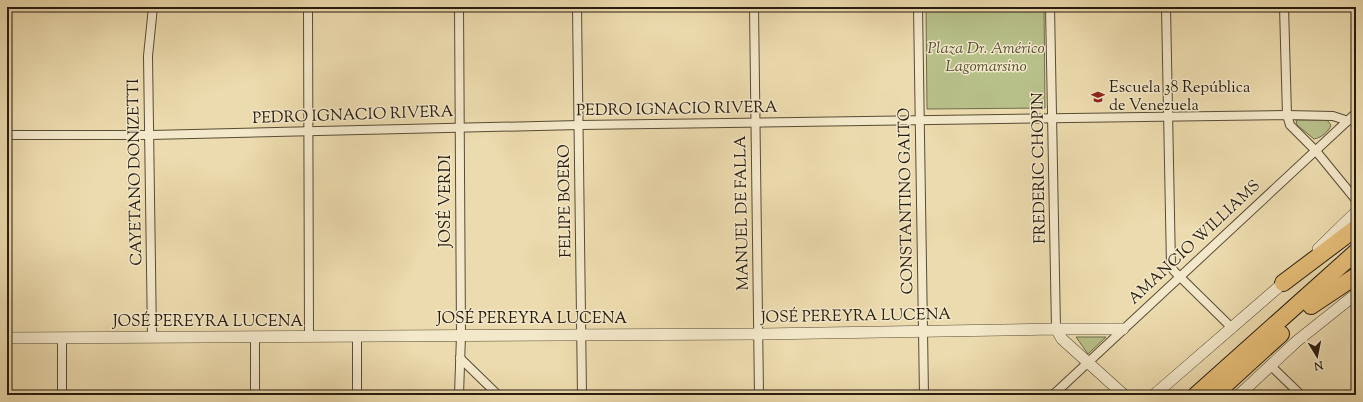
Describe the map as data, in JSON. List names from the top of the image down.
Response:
{
  "streets": {
    "street": [
      "PEDRO IGNACIO RIVERA",
      "FREDERIC CHOPIN",
      "CAYETANO DONIZETTI",
      "JOSÉ VERDI",
      "FELIPE BOERO",
      "CONSTANTINO GAITO",
      "MANUEL DE FALLA",
      "AMANCIO WILLIAMS",
      "JOSÉ PEREYRA LUCENA"
    ]
  },
  "crossings": [
    ["PEDRO IGNACIO RIVERA", "FREDERIC CHOPIN"],
    ["PEDRO IGNACIO RIVERA", "CAYETANO DONIZETTI"],
    ["PEDRO IGNACIO RIVERA", "JOSÉ VERDI"],
    ["PEDRO IGNACIO RIVERA", "FELIPE BOERO"],
    ["PEDRO IGNACIO RIVERA", "CONSTANTINO GAITO"],
    ["PEDRO IGNACIO RIVERA", "MANUEL DE FALLA"],
    ["PEDRO IGNACIO RIVERA", "AMANCIO WILLIAMS"],
    ["FREDERIC CHOPIN", "JOSÉ PEREYRA LUCENA"],
    ["CAYETANO DONIZETTI", "JOSÉ PEREYRA LUCENA"],
    ["JOSÉ VERDI", "JOSÉ PEREYRA LUCENA"],
    ["FELIPE BOERO", "JOSÉ PEREYRA LUCENA"],
    ["CONSTANTINO GAITO", "JOSÉ PEREYRA LUCENA"],
    ["MANUEL DE FALLA", "JOSÉ PEREYRA LUCENA"],
    ["AMANCIO WILLIAMS", "JOSÉ PEREYRA LUCENA"]
  ],
  "parks": ["Plaza Dr. Américo Lagomarsino"],
  "places": {
    "school or university": ["Escuela 38 República de Venezuela"]
  },
  "north": "bottom"
}
